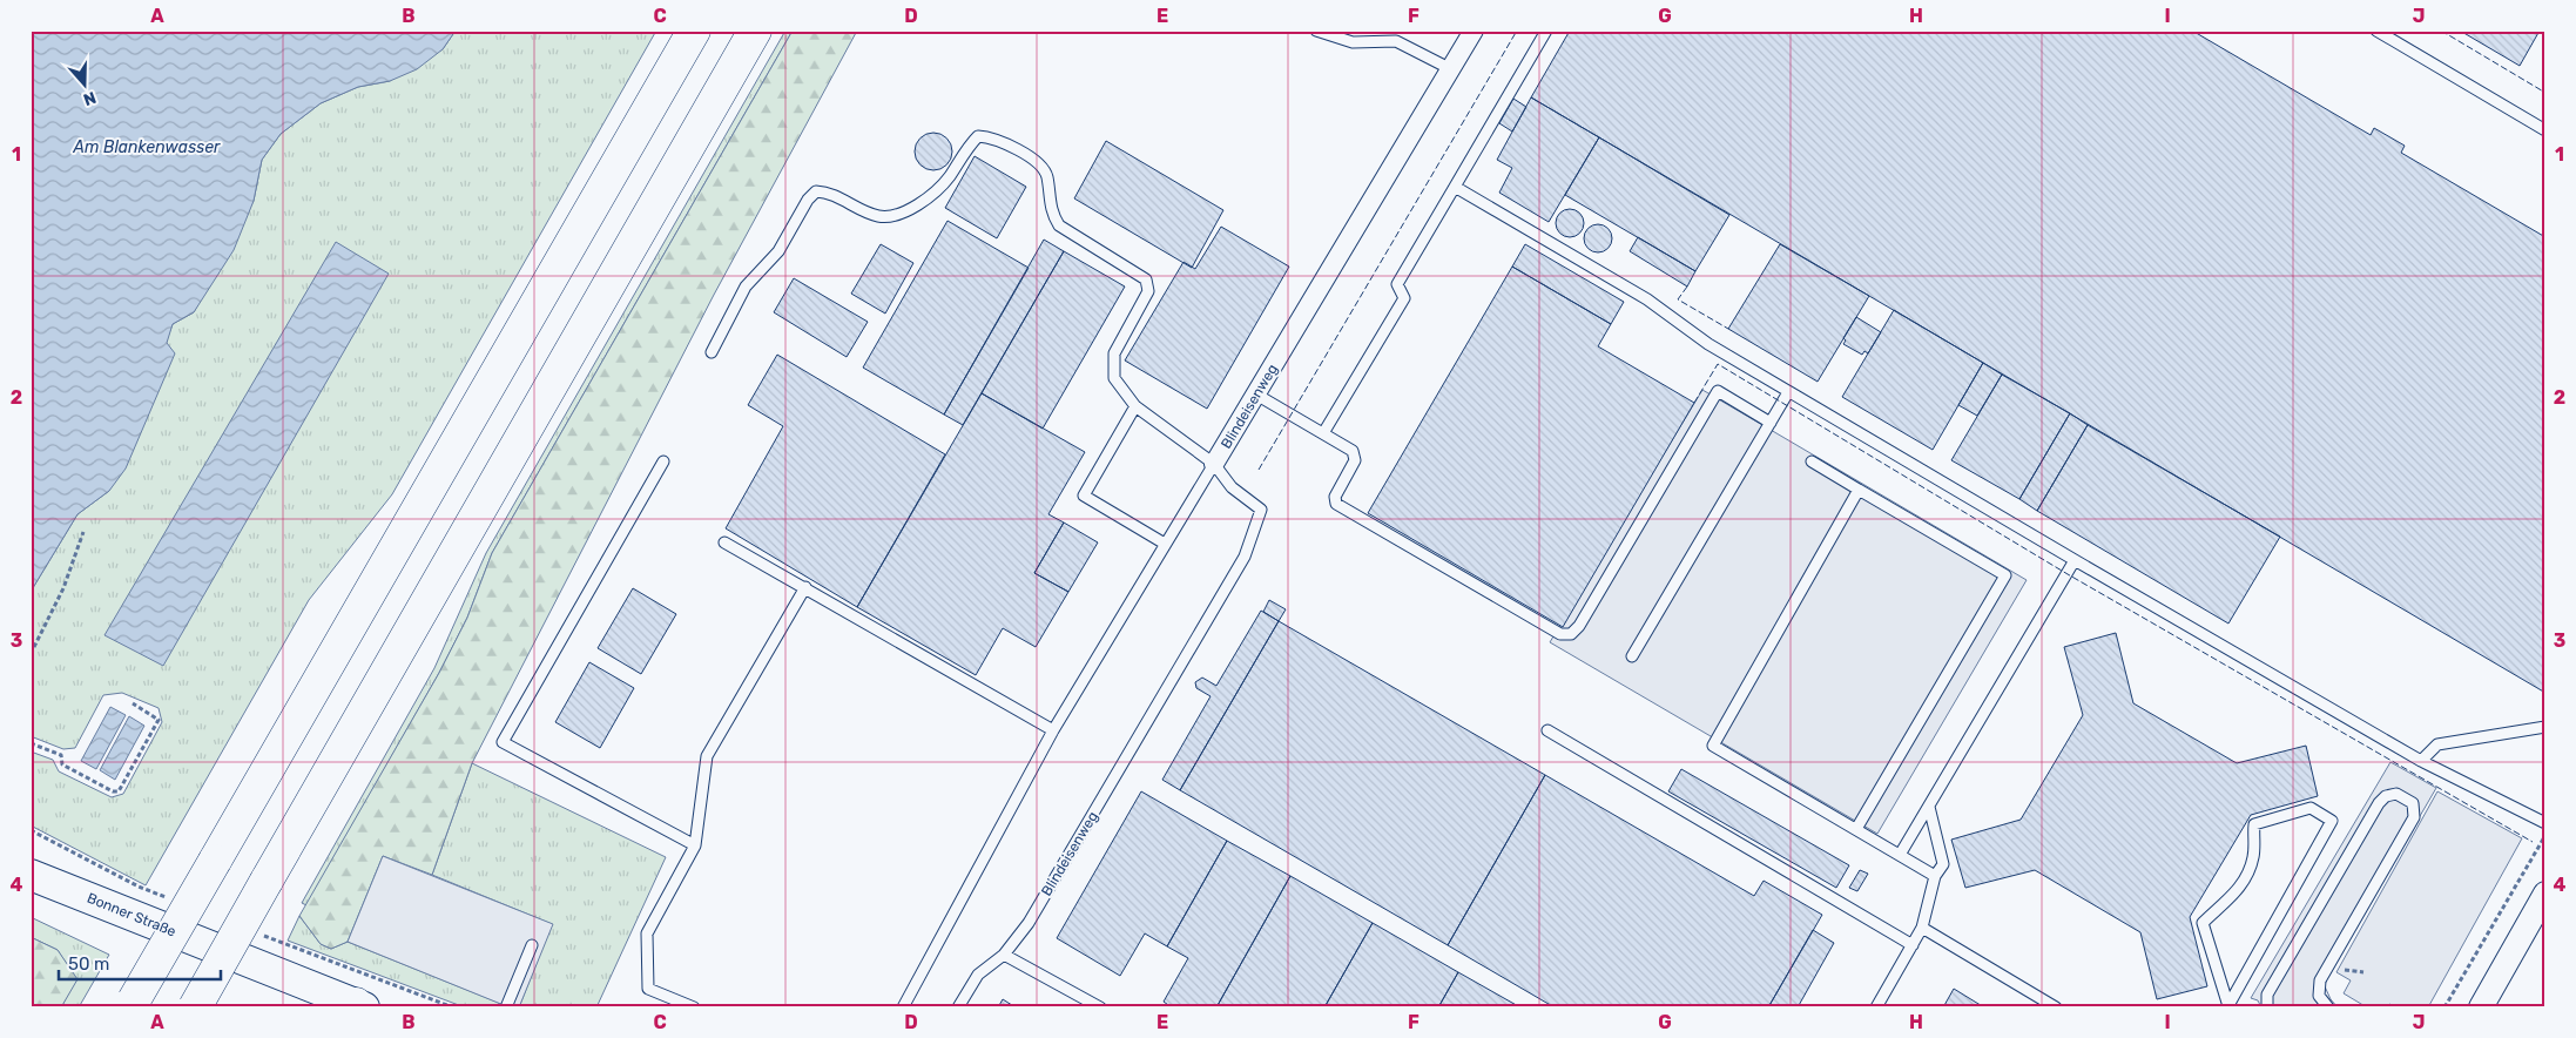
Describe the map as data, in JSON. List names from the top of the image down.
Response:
{
  "streets": {
    "main road": ["Bonner Straße"],
    "street": ["Blindeisenweg"]
  },
  "water": ["Am Blankenwasser"],
  "scale_bar": "50 m",
  "north": "bottom",
  "grid": {
    "columns": [
      "A",
      "B",
      "C",
      "D",
      "E",
      "F",
      "G",
      "H",
      "I",
      "J"
    ],
    "rows": [
      "1",
      "2",
      "3",
      "4"
    ]
  }
}
